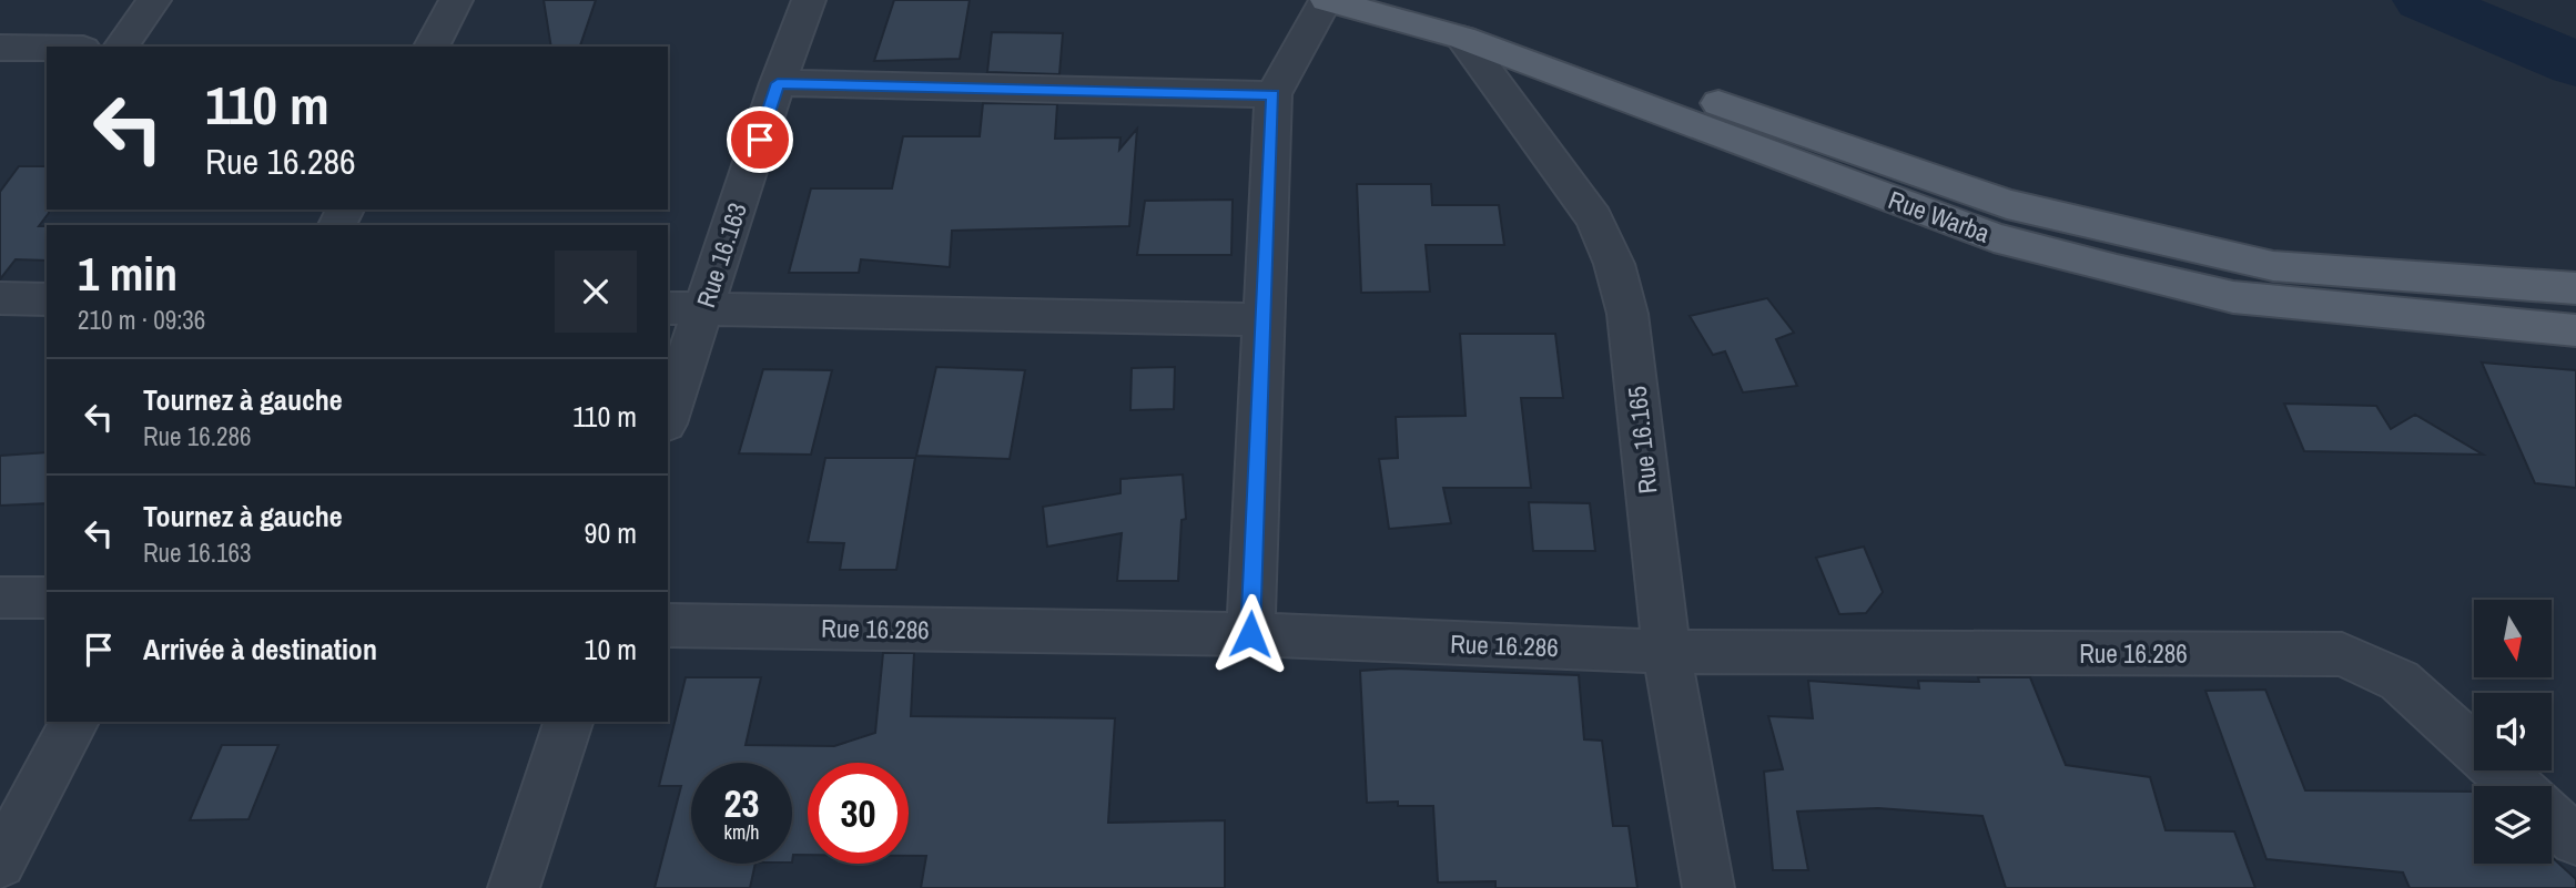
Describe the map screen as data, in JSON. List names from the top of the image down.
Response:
{
  "streets": {
    "main road": ["Rue Warba"],
    "street": ["Rue 16.163", "Rue 16.165", "Rue 16.286"]
  },
  "crossings": [
    ["Rue Warba", "Rue 16.165"],
    ["Rue 16.165", "Rue 16.286"]
  ],
  "north": "bottom",
  "page": {
    "turn": ["110 m", "Rue 16.286"],
    "heading": ["1 min", "210 m · 09:36"],
    "list": [
      {
        "name": "Tournez à gauche",
        "note": "Rue 16.286",
        "value": "110 m"
      },
      {
        "name": "Tournez à gauche",
        "note": "Rue 16.163",
        "value": "90 m"
      },
      {
        "name": "Arrivée à destination",
        "value": "10 m"
      }
    ],
    "speed": "23 km/h",
    "limit": "30"
  }
}
